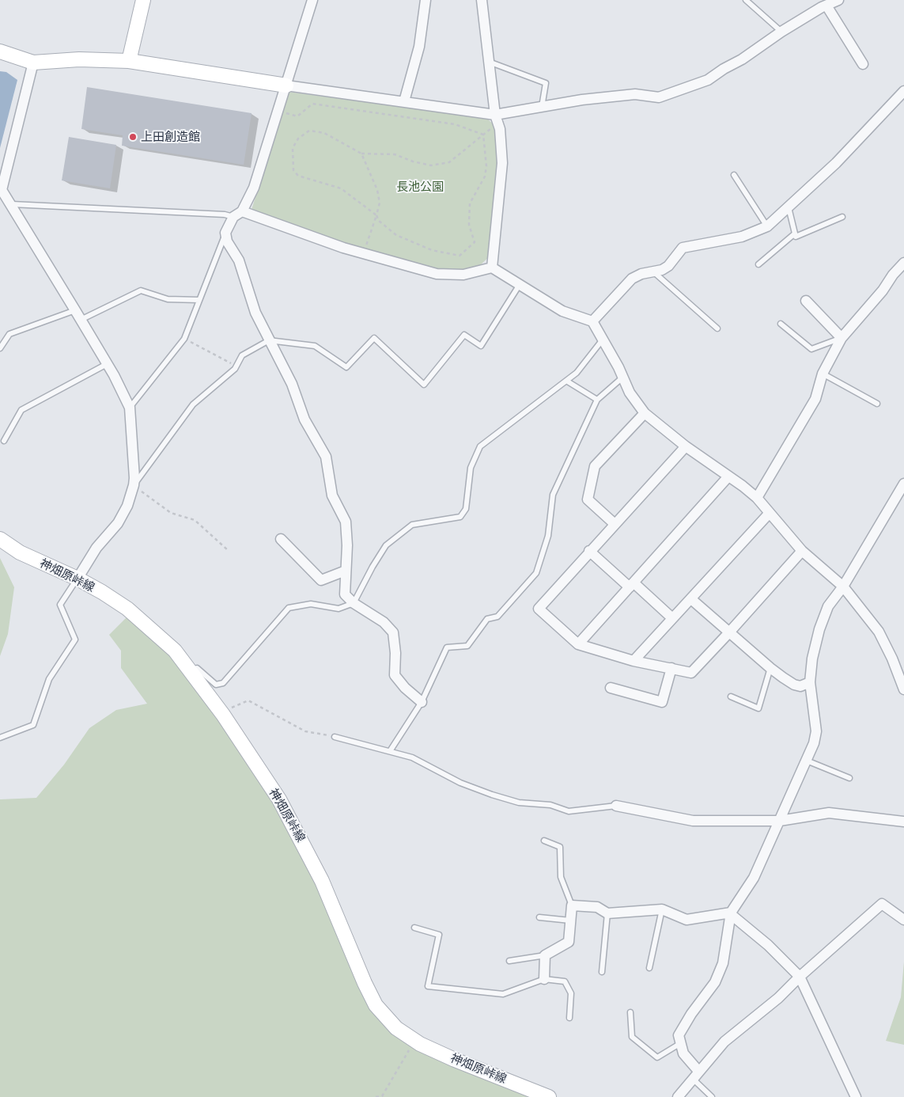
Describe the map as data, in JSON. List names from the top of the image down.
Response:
{
  "streets": {
    "street": ["神畑原峠線"]
  },
  "parks": ["長池公園"],
  "places": ["上田創造館"]
}
